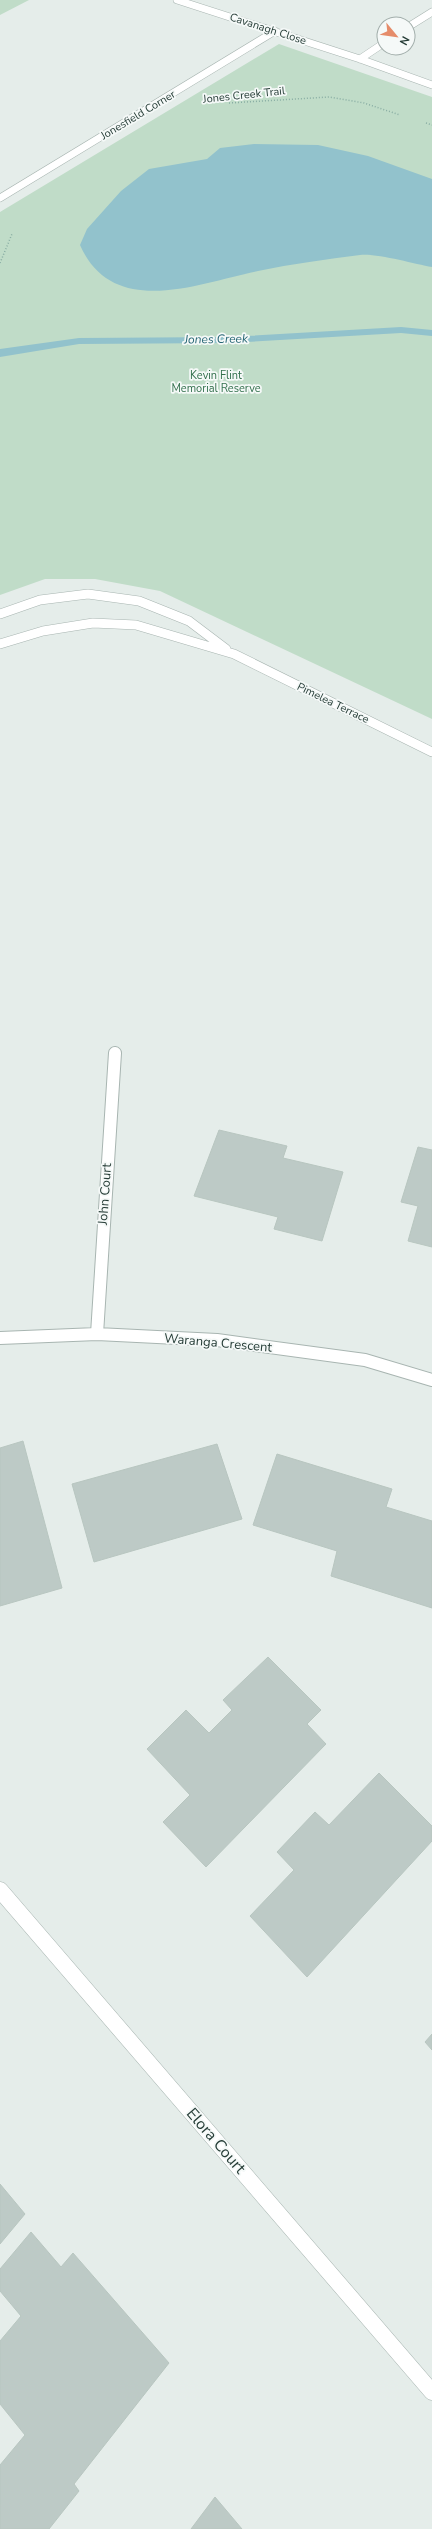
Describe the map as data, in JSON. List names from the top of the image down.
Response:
{
  "streets": {
    "street": [
      "Cavanagh Close",
      "Jonesfield Corner",
      "Pimelea Terrace",
      "John Court",
      "Waranga Crescent",
      "Elora Court"
    ],
    "path": ["Jones Creek Trail"]
  },
  "crossings": [
    ["Cavanagh Close", "Jonesfield Corner"],
    ["John Court", "Waranga Crescent"]
  ],
  "water": ["Jones Creek"],
  "parks": ["Kevin Flint Memorial Reserve"],
  "north": "bottom right"
}
